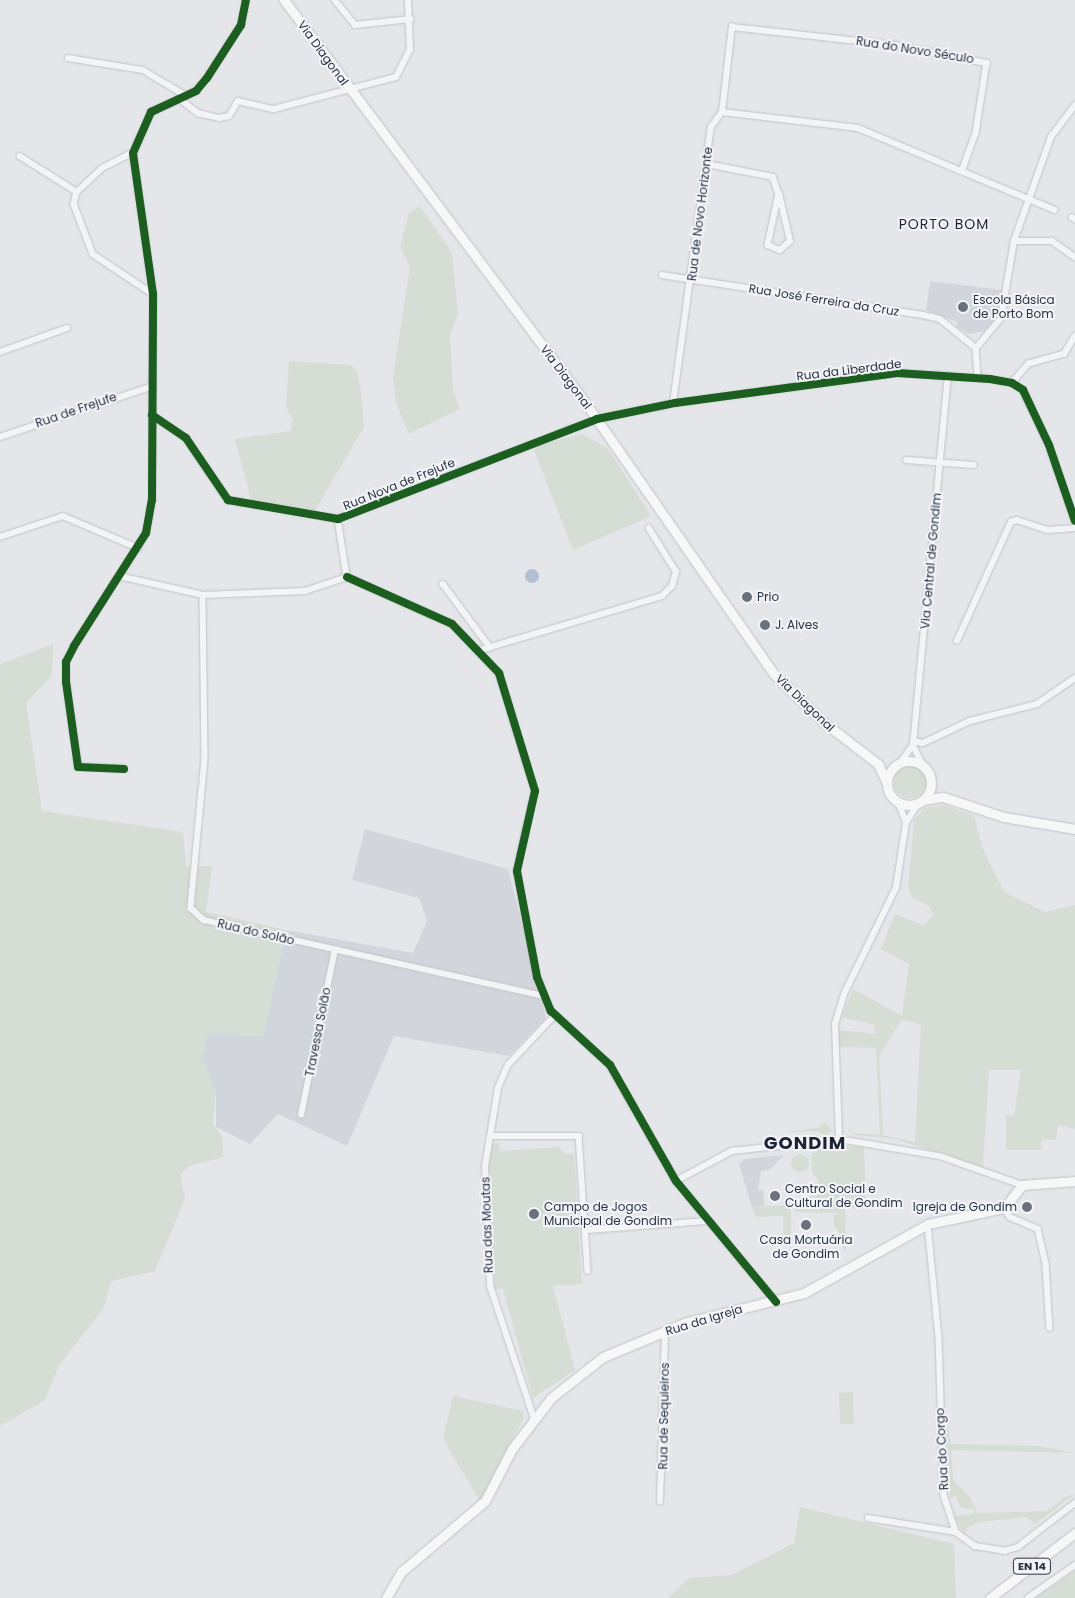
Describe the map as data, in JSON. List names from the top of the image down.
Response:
{
  "streets": {
    "main road": ["Via Diagonal", "Rua da Igreja", "EN 14"],
    "street": [
      "Rua do Novo Século",
      "Rua de Novo Horizonte",
      "Rua José Ferreira da Cruz",
      "Rua da Liberdade",
      "Rua de Frejufe",
      "Rua Nova de Frejufe",
      "Via Central de Gondim",
      "Rua do Solão",
      "Travessa Solão",
      "Rua das Moutas",
      "Rua de Sequieiros",
      "Rua do Corgo"
    ]
  },
  "crossings": [
    ["Rua do Novo Século", "Rua de Novo Horizonte"],
    ["Via Diagonal", "Rua da Liberdade"],
    ["Via Diagonal", "Rua Nova de Frejufe"],
    ["Via Diagonal", "Via Central de Gondim"],
    ["Rua de Novo Horizonte", "Rua José Ferreira da Cruz"],
    ["Rua de Novo Horizonte", "Rua da Liberdade"],
    ["Rua da Liberdade", "Rua Nova de Frejufe"],
    ["Rua da Liberdade", "Via Central de Gondim"],
    ["Rua do Solão", "Travessa Solão"],
    ["Rua das Moutas", "Rua da Igreja"],
    ["Rua da Igreja", "Rua de Sequieiros"],
    ["Rua da Igreja", "Rua do Corgo"]
  ],
  "districts": ["PORTO BOM", "GONDIM"],
  "places": [
    "Escola Básica de Porto Bom",
    "Prio",
    "J. Alves",
    "Centro Social e Cultural de Gondim",
    "Igreja de Gondim",
    "Campo de Jogos Municipal de Gondim",
    "Casa Mortuária de Gondim"
  ]
}
